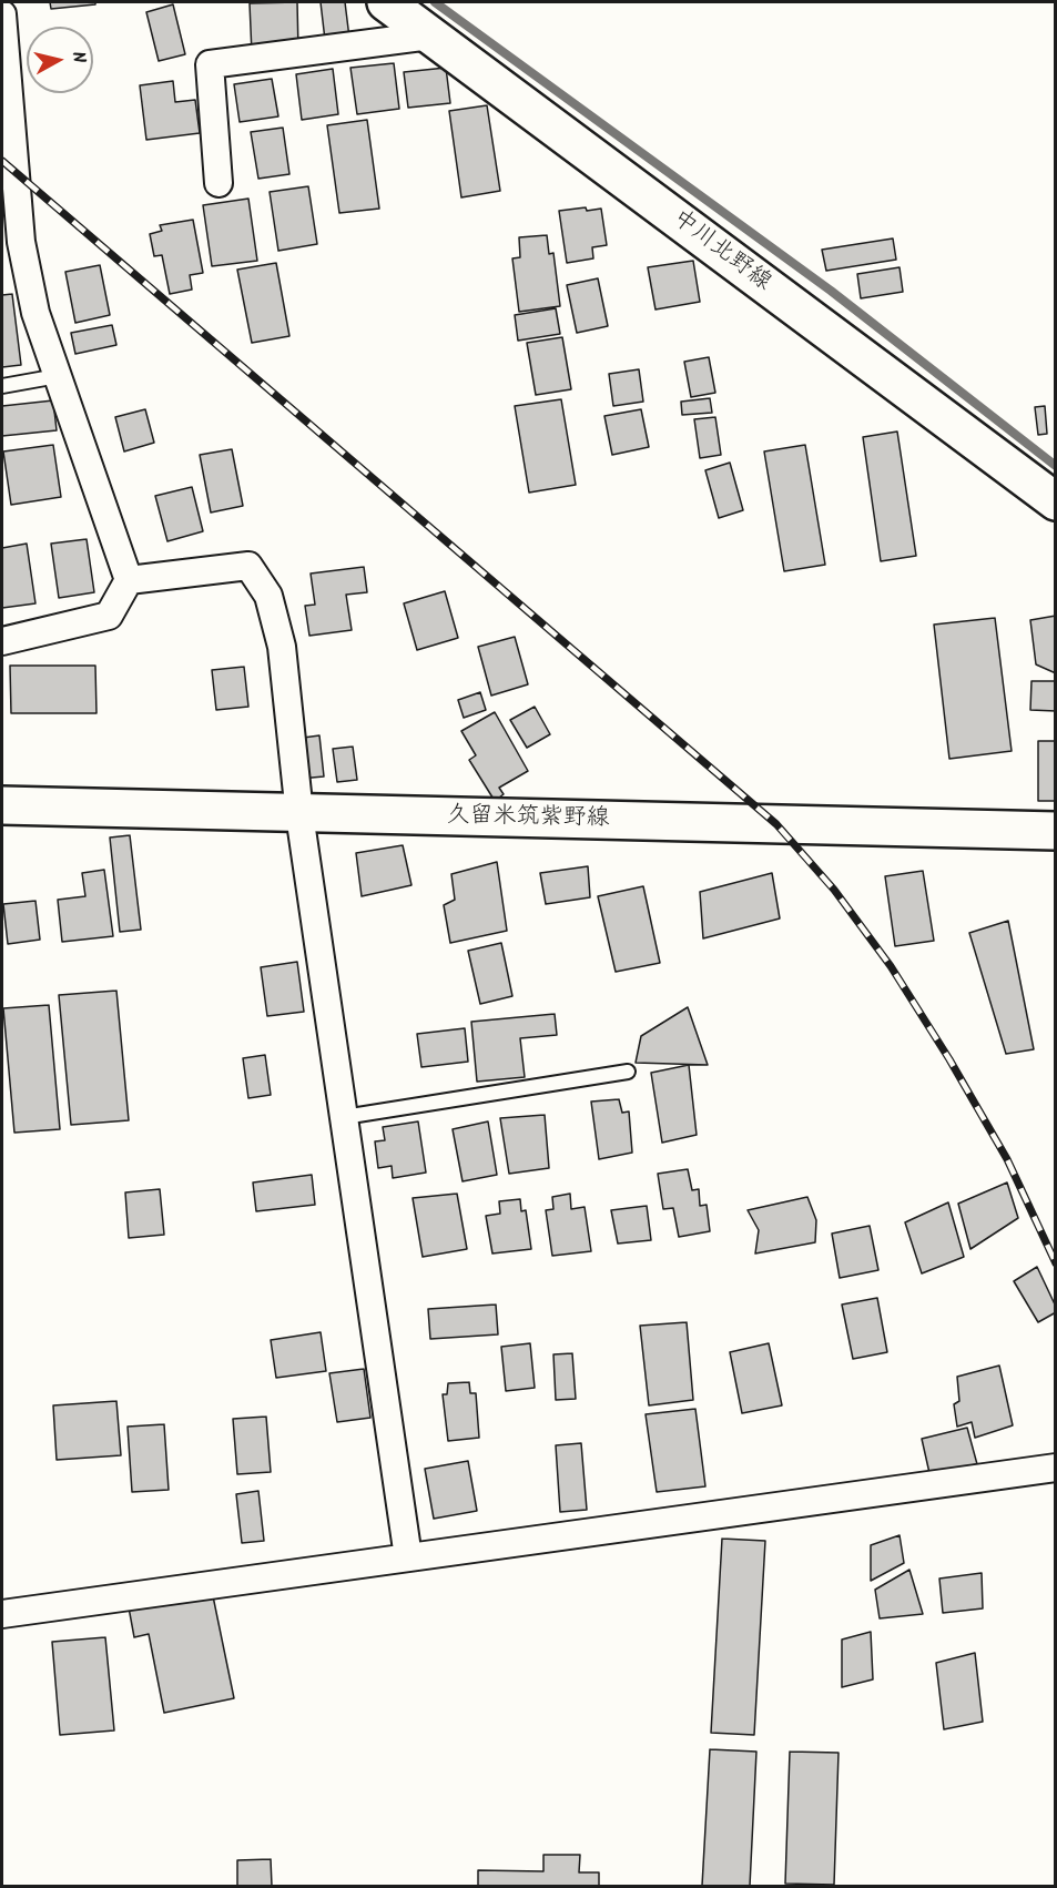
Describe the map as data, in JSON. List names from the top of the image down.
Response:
{
  "streets": {
    "main road": ["中川北野線", "久留米筑紫野線"]
  },
  "north": "right"
}
